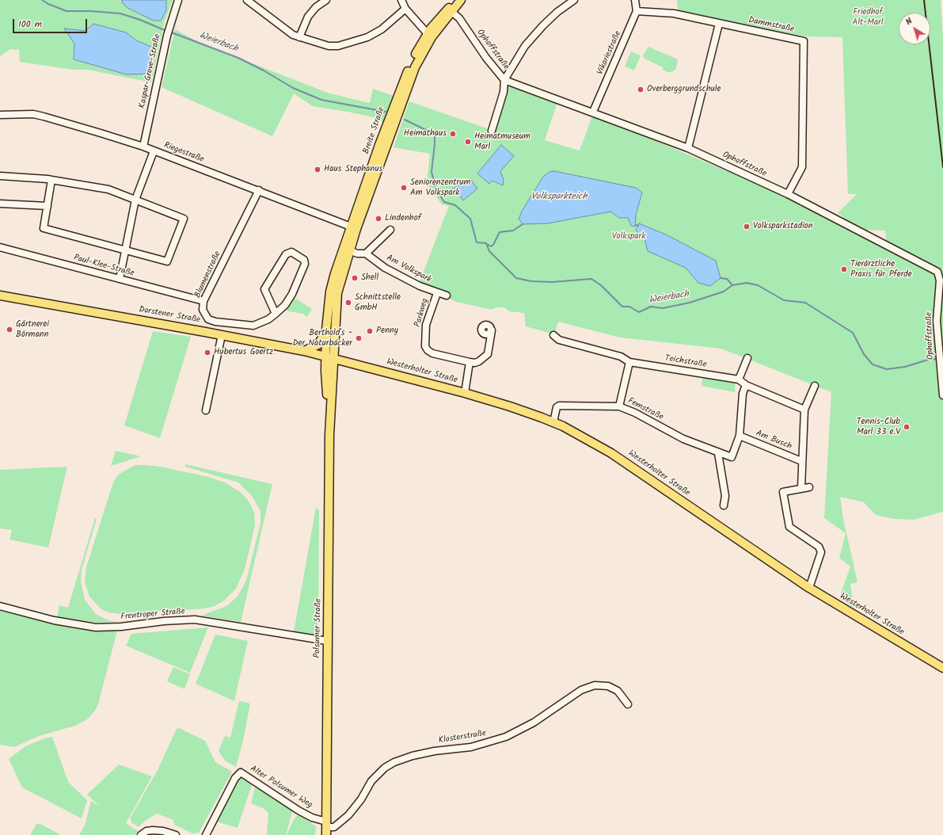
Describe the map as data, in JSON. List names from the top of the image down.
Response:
{
  "streets": {
    "main road": [
      "Breite Straße",
      "Dorstener Straße",
      "Westerholter Straße",
      "Polsumer Straße"
    ],
    "street": [
      "Dammstraße",
      "Ophoffstraße",
      "Vikariestraße",
      "Kaspar-Grove-Straße",
      "Riegestraße",
      "Paul-Klee-Straße",
      "Am Volkspark",
      "Blumenstraße",
      "Parkweg",
      "Teichstraße",
      "Femstraße",
      "Am Busch",
      "Frentroper Straße",
      "Klosterstraße",
      "Alter Polsumer Weg"
    ]
  },
  "crossings": [
    ["Dammstraße", "Ophoffstraße"],
    ["Dammstraße", "Vikariestraße"],
    ["Ophoffstraße", "Vikariestraße"],
    ["Ophoffstraße", "Breite Straße"],
    ["Kaspar-Grove-Straße", "Riegestraße"],
    ["Breite Straße", "Riegestraße"],
    ["Breite Straße", "Am Volkspark"],
    ["Breite Straße", "Dorstener Straße"],
    ["Breite Straße", "Westerholter Straße"],
    ["Breite Straße", "Polsumer Straße"],
    ["Riegestraße", "Blumenstraße"],
    ["Paul-Klee-Straße", "Blumenstraße"],
    ["Am Volkspark", "Parkweg"],
    ["Dorstener Straße", "Westerholter Straße"],
    ["Dorstener Straße", "Polsumer Straße"],
    ["Westerholter Straße", "Femstraße"],
    ["Westerholter Straße", "Polsumer Straße"],
    ["Femstraße", "Am Busch"],
    ["Frentroper Straße", "Polsumer Straße"],
    ["Polsumer Straße", "Klosterstraße"],
    ["Polsumer Straße", "Alter Polsumer Weg"],
    ["Klosterstraße", "Alter Polsumer Weg"]
  ],
  "water": ["Weierbach", "Volksparkteich"],
  "parks": ["Friedhof Alt-Marl", "Volkspark"],
  "places": [
    "Overberggrundschule",
    "Heimathaus",
    "Heimatmuseum Marl",
    "Haus Stephanus",
    "Seniorenzentrum Am Volkspark",
    "Lindenhof",
    "Volksparkstadion",
    "Tierärztliche Praxis für Pferde",
    "Shell",
    "Schnittstelle GmbH",
    "Gärtnerei Börmann",
    "Penny",
    "Berthold's - Der Naturbäcker",
    "Hubertus Goertz",
    "Tennis-Club Marl 33 e.V"
  ],
  "scale_bar": "100 m",
  "north": "top left"
}
